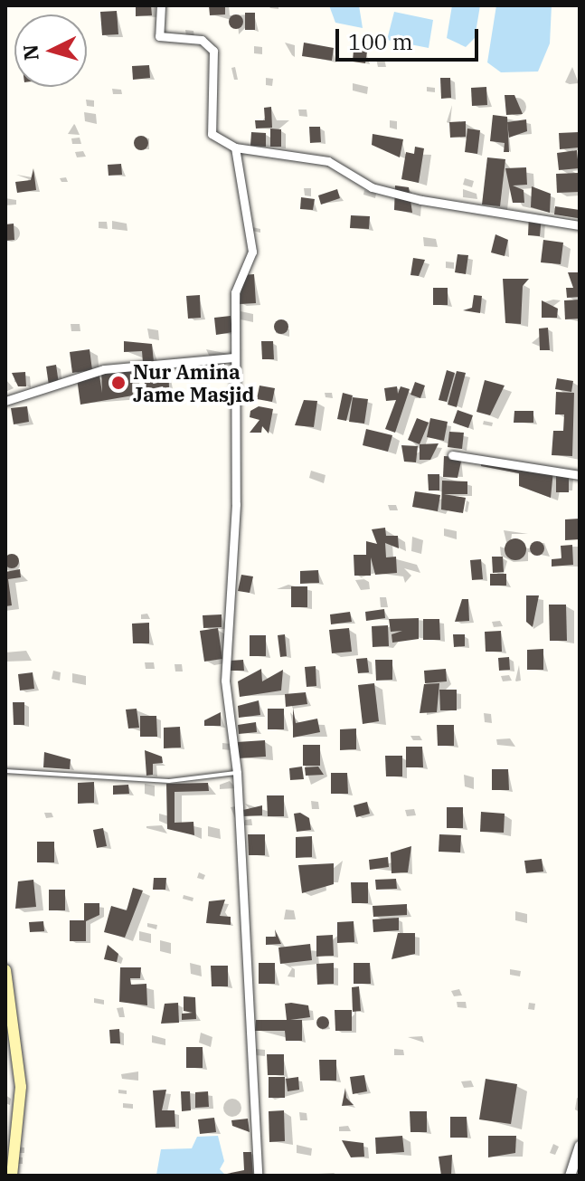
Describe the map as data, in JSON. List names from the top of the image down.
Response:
{
  "places": ["Nur Amina Jame Masjid"],
  "scale_bar": "100 m",
  "north": "left"
}
